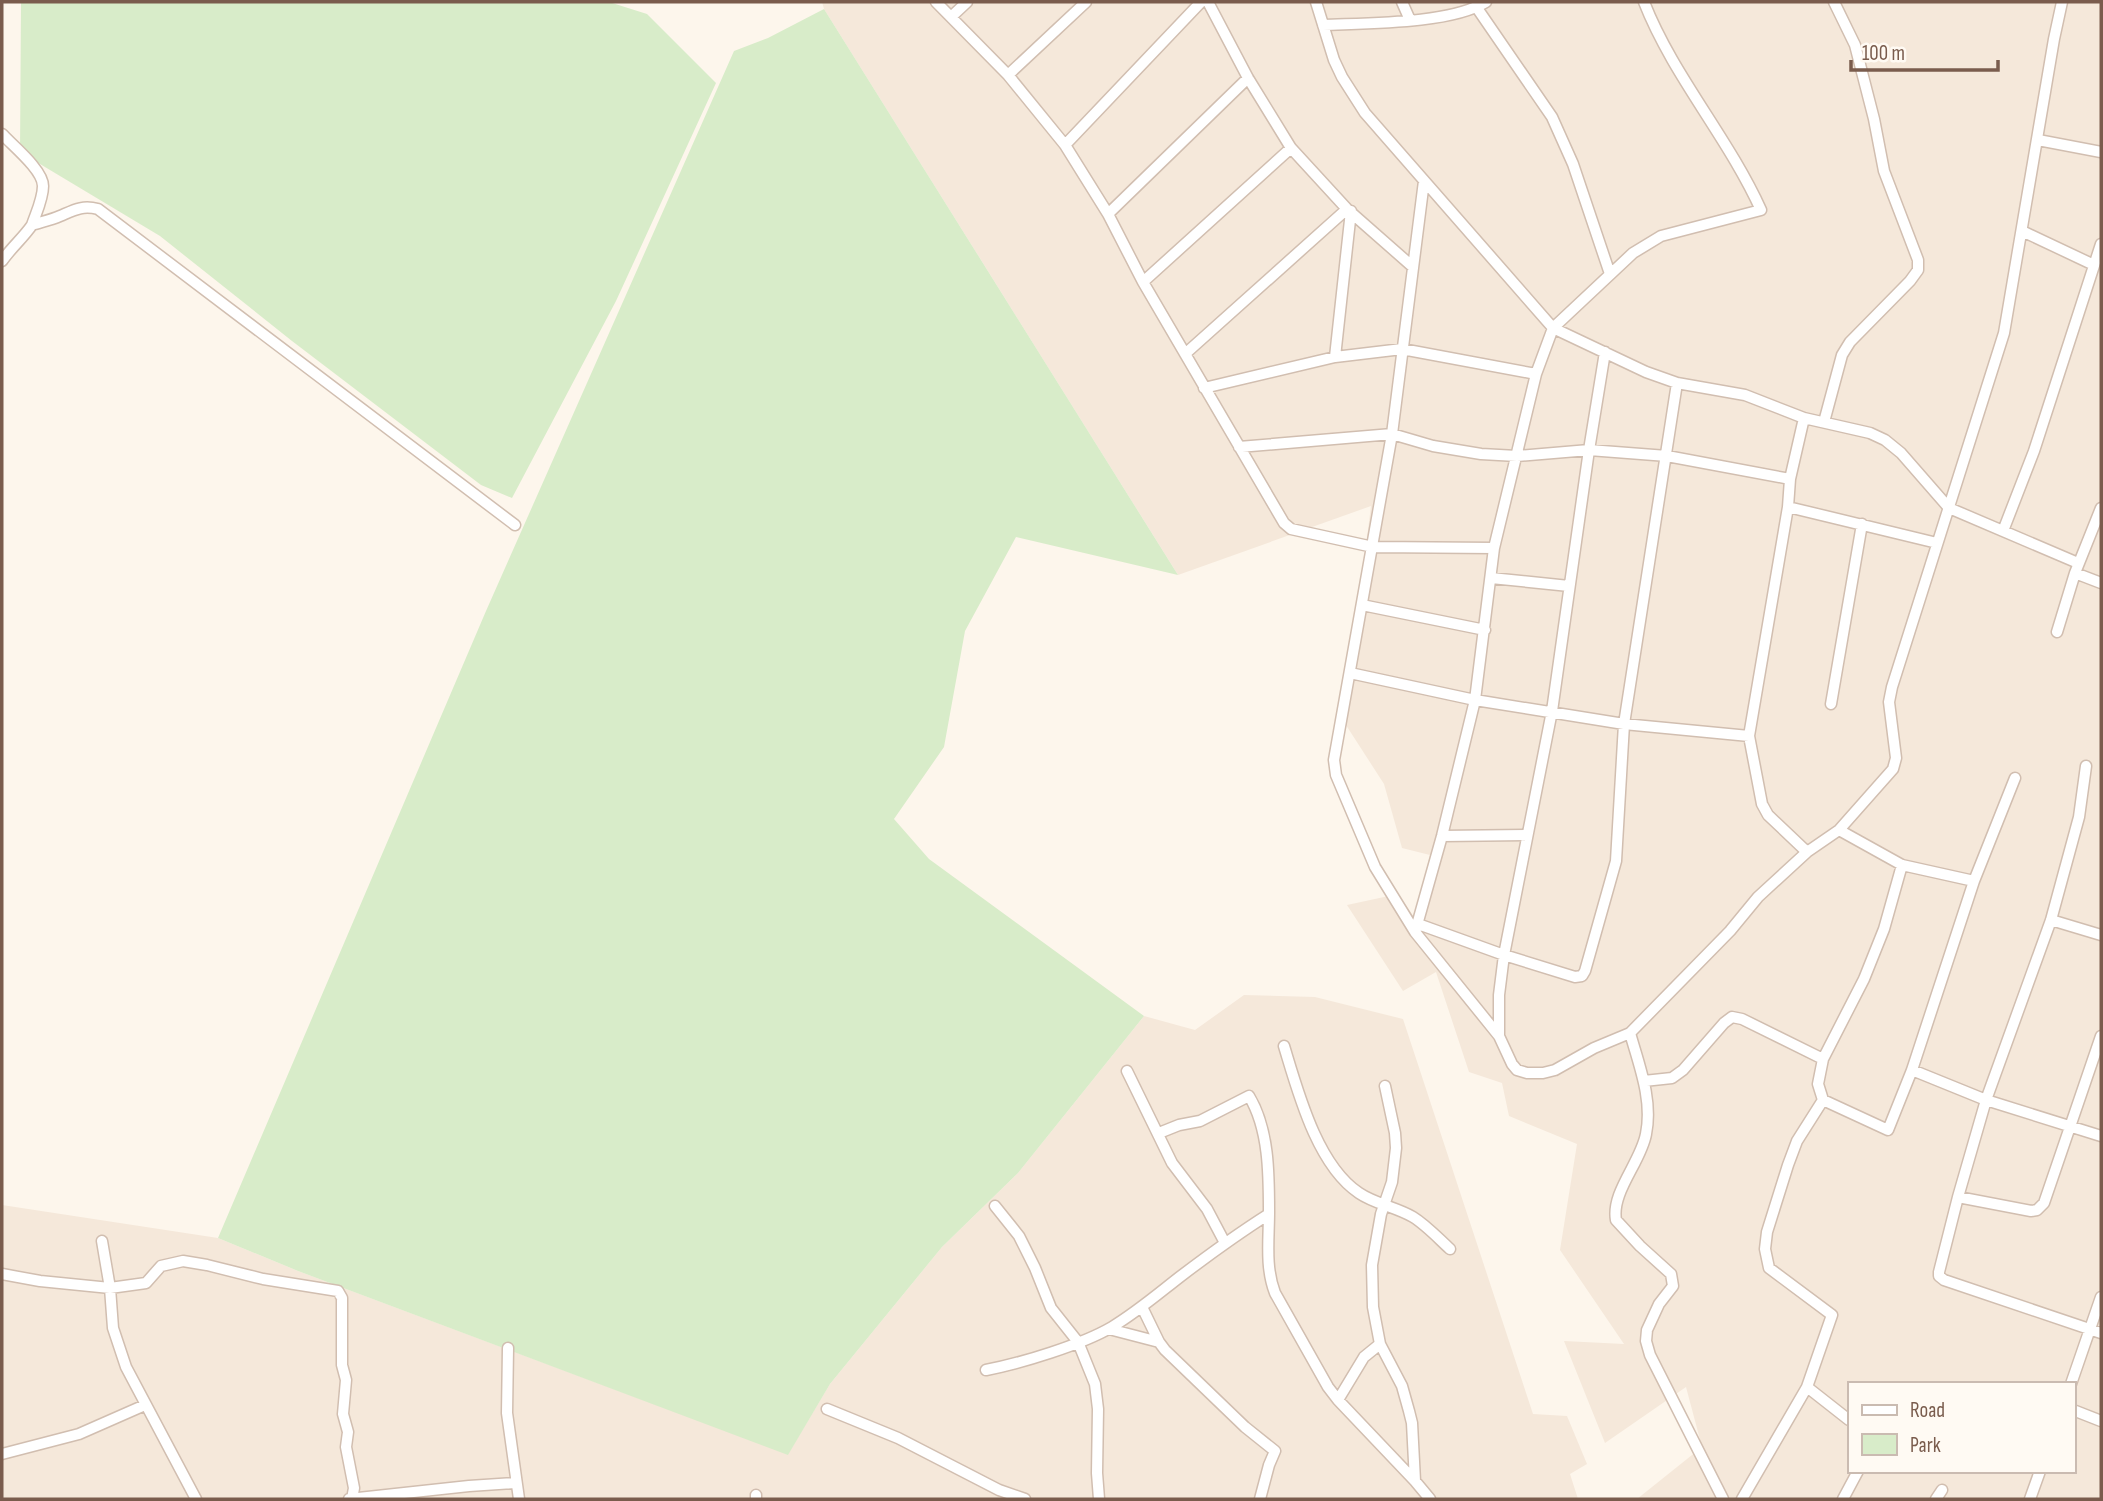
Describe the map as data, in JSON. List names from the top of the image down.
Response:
{
  "legend": ["Road", "Park"],
  "scale_bar": "100 m"
}
